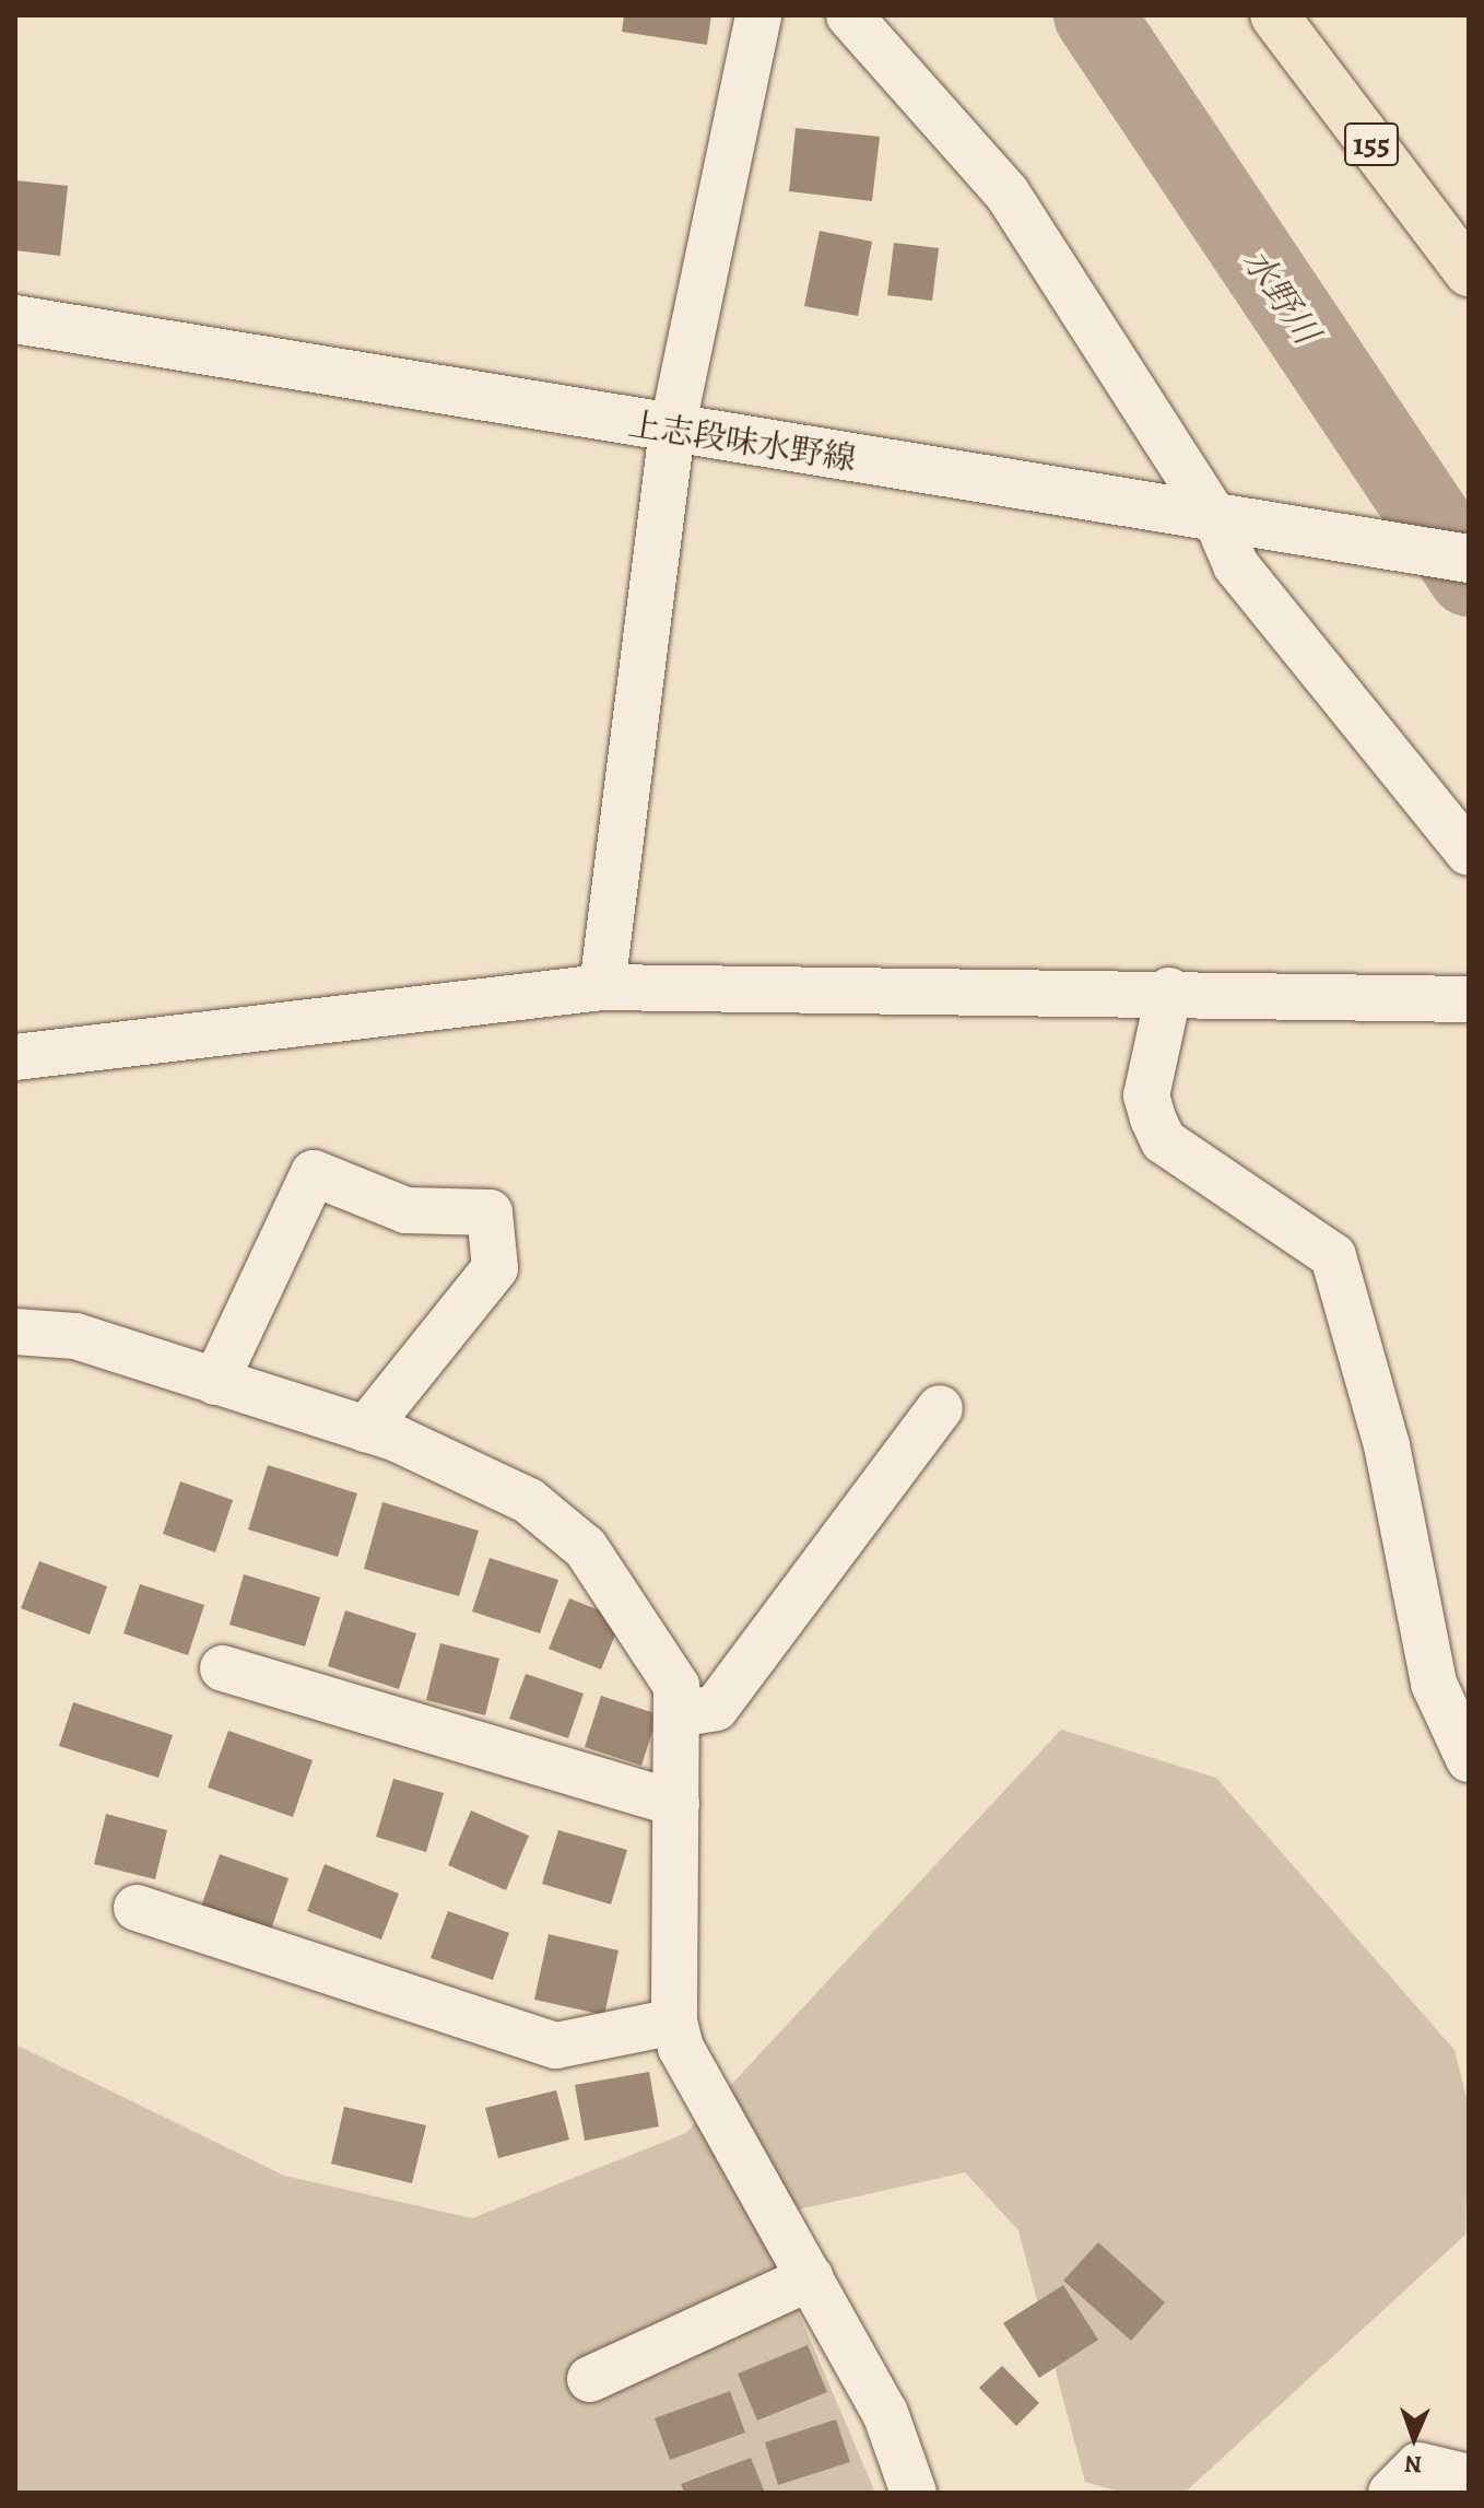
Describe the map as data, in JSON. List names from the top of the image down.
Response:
{
  "streets": {
    "highway": ["155"],
    "street": ["上志段味水野線"]
  },
  "water": ["水野川"],
  "north": "bottom"
}
